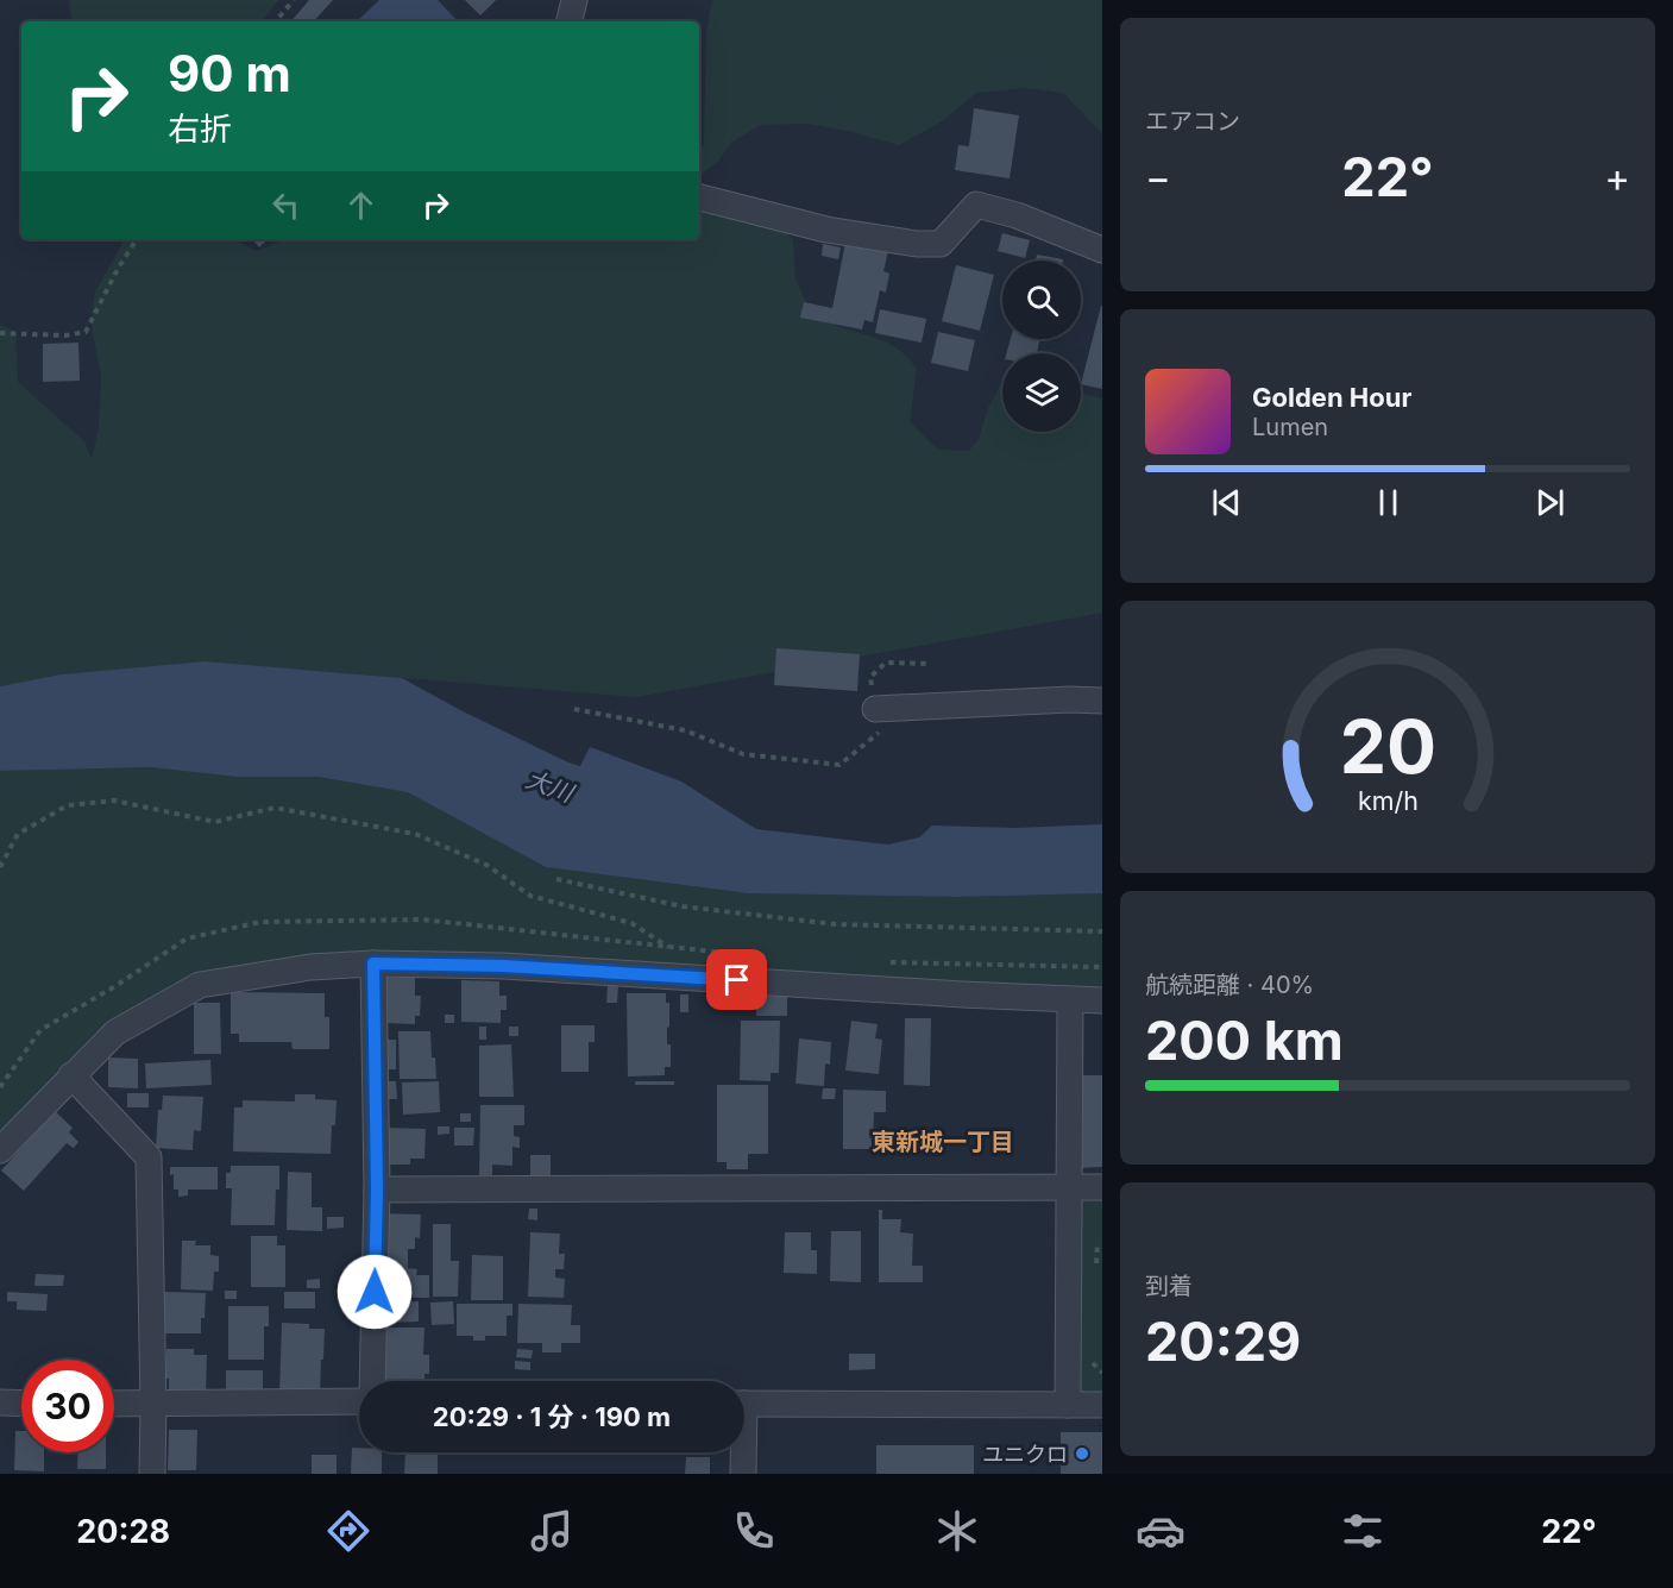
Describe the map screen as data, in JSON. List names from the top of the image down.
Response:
{
  "districts": ["東新城一丁目"],
  "water": ["大川"],
  "places": ["ユニクロ"],
  "page": {
    "tile": [
      "エアコン",
      ["航続距離 · 40%", "200 km"],
      ["到着", "20:29"]
    ],
    "turn": ["90 m", "右折"],
    "heat": ["−", "22°", "+"],
    "song": ["Golden Hour", "Lumen"],
    "limit": "30",
    "trip": "20:29 · 1 分 · 190 m",
    "tabs": ["20:28", "22°"],
    "gauge": ["20", "km/h"]
  }
}
